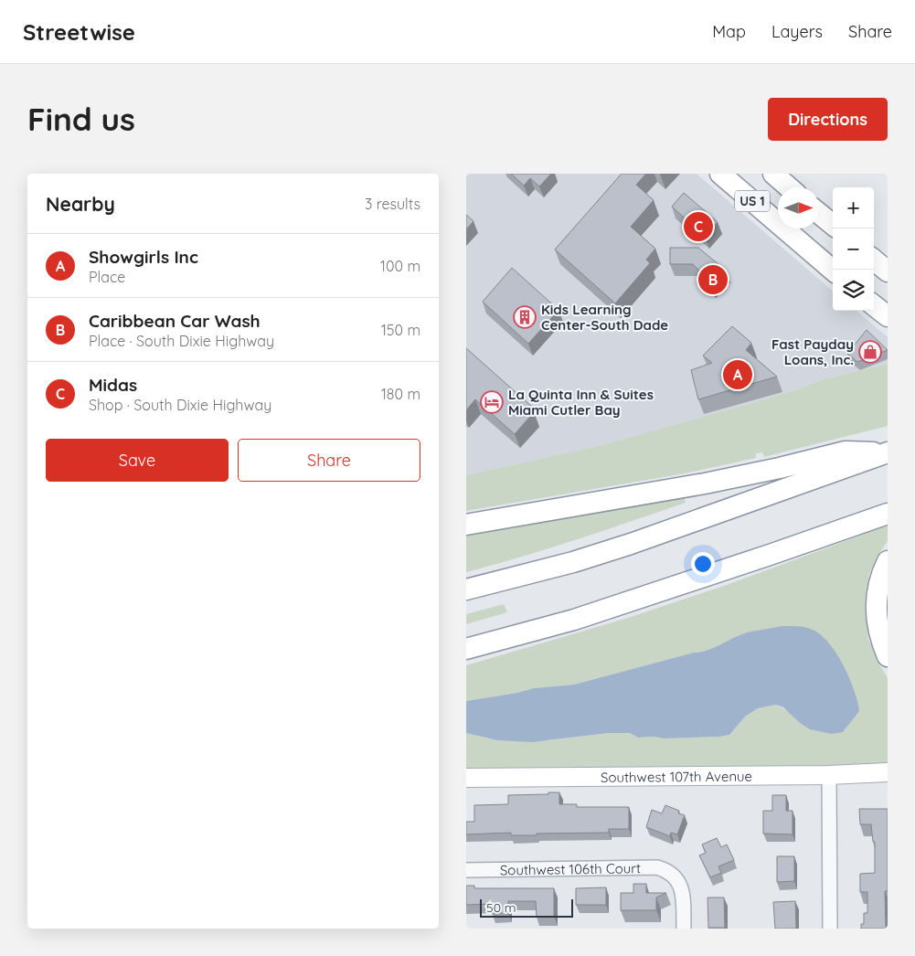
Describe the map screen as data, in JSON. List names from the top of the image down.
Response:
{
  "streets": {
    "highway": ["US 1"],
    "main road": ["Southwest 107th Avenue"],
    "street": ["Southwest 106th Court"]
  },
  "places": {
    "building": ["Kids Learning Center-South Dade"],
    "shop": ["Fast Payday Loans, Inc."],
    "hotel": ["La Quinta Inn & Suites Miami Cutler Bay"]
  },
  "scale_bar": "50 m",
  "north": "right",
  "page": {
    "header": "Streetwise",
    "nav": ["Map", "Layers", "Share"],
    "buttons": [
      "Directions",
      ["Save", "Share"]
    ],
    "title": "Find us",
    "heading": ["Nearby", "3 results"],
    "map_buttons": ["+", "−"],
    "pins": ["C", "B", "A"],
    "list": [
      {
        "mark": "A",
        "name": "Showgirls Inc",
        "note": "Place",
        "value": "100 m"
      },
      {
        "mark": "B",
        "name": "Caribbean Car Wash",
        "note": "Place · South Dixie Highway",
        "value": "150 m"
      },
      {
        "mark": "C",
        "name": "Midas",
        "note": "Shop · South Dixie Highway",
        "value": "180 m"
      }
    ],
    "scale": "50 m"
  }
}
